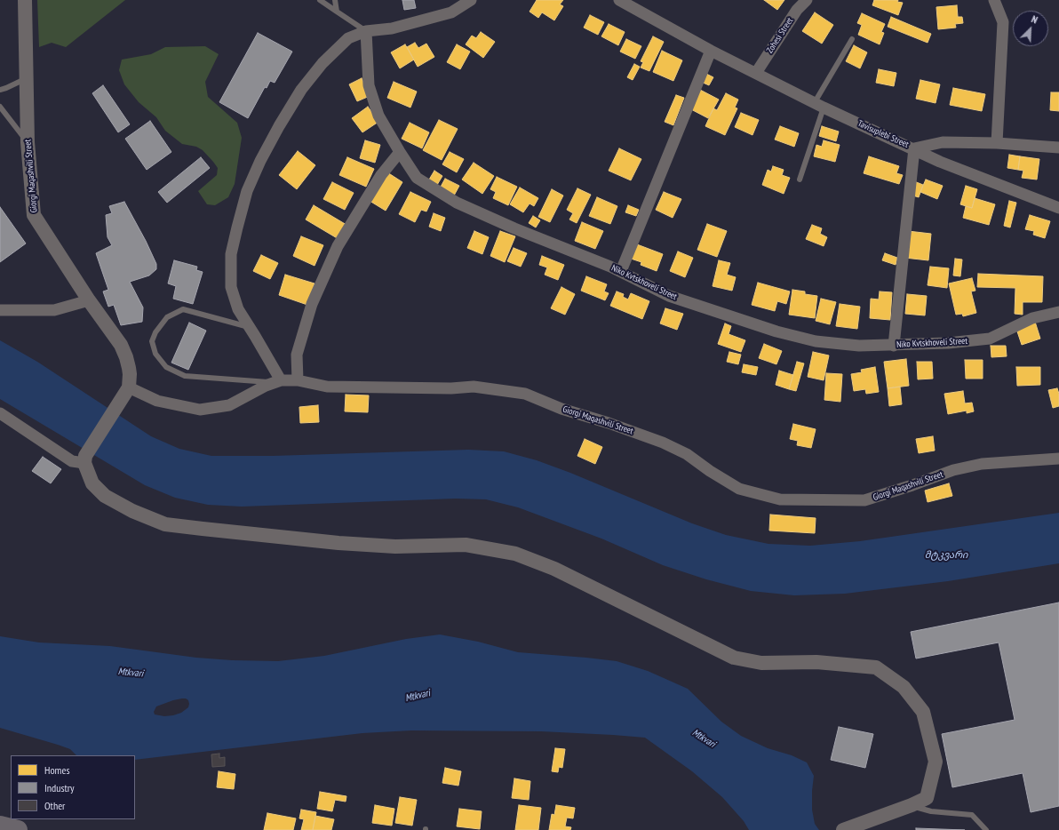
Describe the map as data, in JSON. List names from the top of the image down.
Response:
{
  "streets": {
    "street": [
      "Zohesi Street",
      "Tavisuplebi Street",
      "Giorgi Maqashvili Street",
      "Niko Kvtskhoveli Street"
    ]
  },
  "crossings": [
    ["Zohesi Street", "Tavisuplebi Street"]
  ],
  "water": ["მტკვარი", "Mtkvari"],
  "legend": ["Homes", "Industry", "Other"],
  "north": "top right"
}
